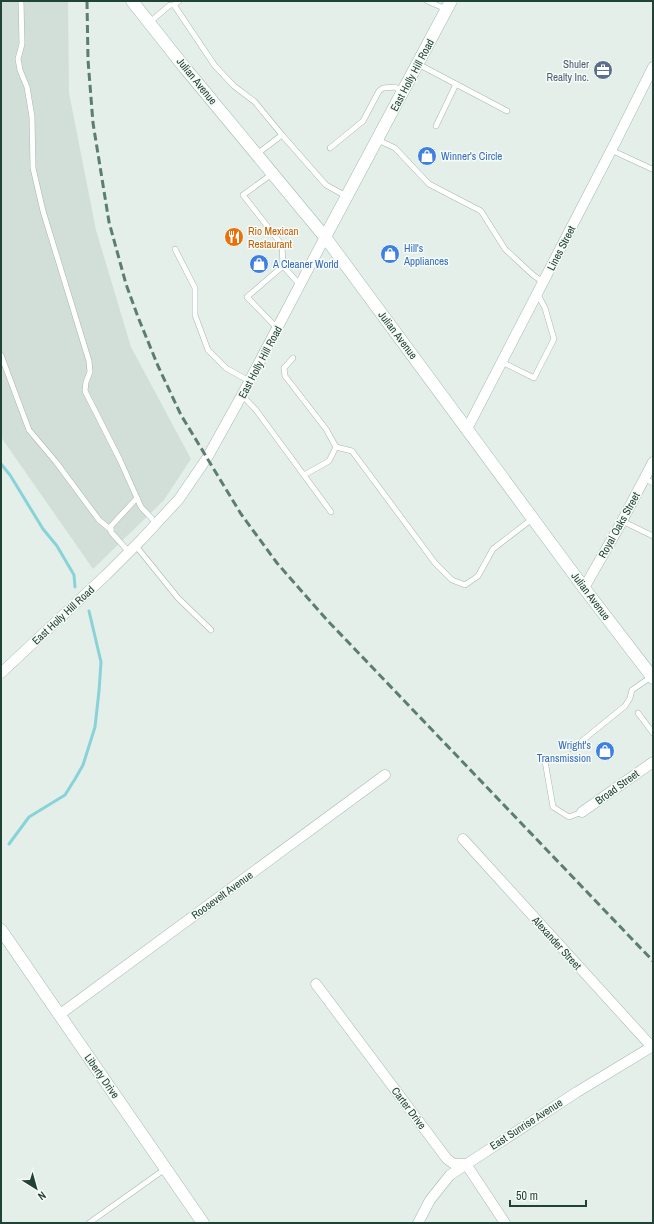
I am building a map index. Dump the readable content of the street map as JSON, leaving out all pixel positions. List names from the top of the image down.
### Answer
{
  "streets": {
    "street": [
      "East Holly Hill Road",
      "Julian Avenue",
      "Lines Street",
      "Royal Oaks Street",
      "Broad Street",
      "Roosevelt Avenue",
      "Alexander Street",
      "Liberty Drive",
      "Carter Drive",
      "East Sunrise Avenue"
    ]
  },
  "crossings": [
    ["East Holly Hill Road", "Julian Avenue"],
    ["Julian Avenue", "Lines Street"],
    ["Julian Avenue", "Royal Oaks Street"],
    ["Roosevelt Avenue", "Liberty Drive"],
    ["Alexander Street", "East Sunrise Avenue"],
    ["Carter Drive", "East Sunrise Avenue"]
  ],
  "places": {
    "office": ["Shuler Realty Inc."],
    "shop": [
      "Winner's Circle",
      "Hill's Appliances",
      "A Cleaner World",
      "Wright's Transmission"
    ],
    "restaurant": ["Rio Mexican Restaurant"]
  },
  "scale_bar": "50 m",
  "north": "bottom right"
}
